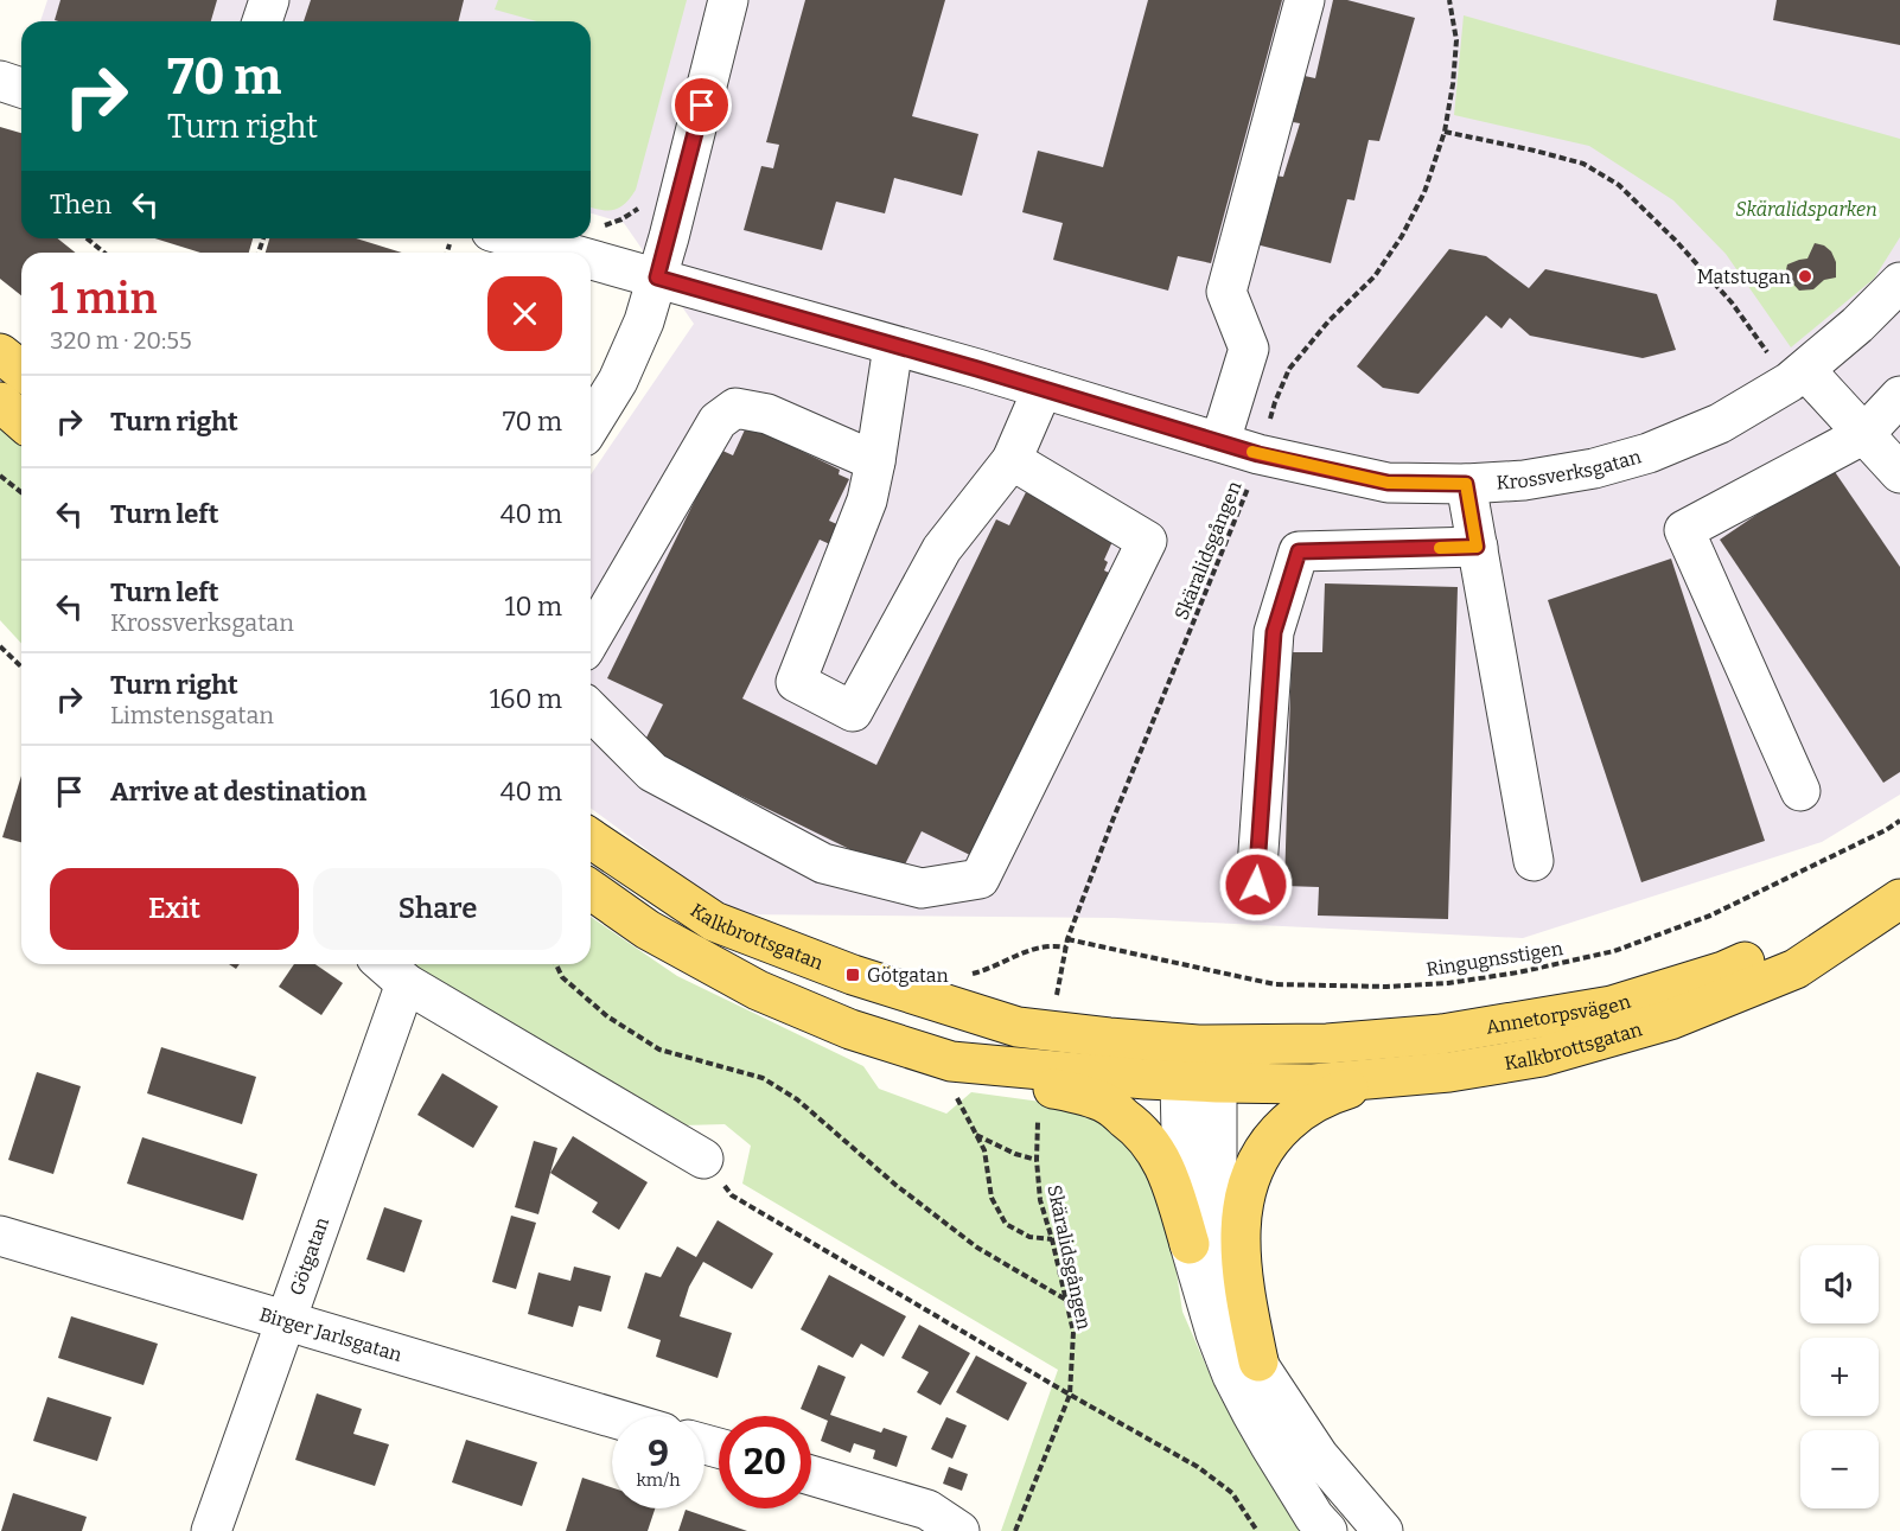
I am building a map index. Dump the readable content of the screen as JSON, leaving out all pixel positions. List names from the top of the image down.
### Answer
{
  "streets": {
    "main road": ["Kalkbrottsgatan", "Annetorpsvägen"],
    "street": ["Krossverksgatan", "Götgatan", "Birger Jarlsgatan"],
    "path": ["Skäralidsgången", "Ringugnsstigen"]
  },
  "crossings": [
    ["Krossverksgatan", "Skäralidsgången"],
    ["Skäralidsgången", "Ringugnsstigen"],
    ["Kalkbrottsgatan", "Annetorpsvägen"],
    ["Götgatan", "Birger Jarlsgatan"]
  ],
  "parks": ["Skäralidsparken"],
  "places": {
    "other": ["Matstugan"],
    "transit": ["Götgatan"]
  },
  "page": {
    "turn": ["70 m", "Turn right"],
    "then": "Then",
    "heading": ["1 min", "320 m · 20:55"],
    "list": [
      {
        "name": "Turn right",
        "value": "70 m"
      },
      {
        "name": "Turn left",
        "value": "40 m"
      },
      {
        "name": "Turn left",
        "note": "Krossverksgatan",
        "value": "10 m"
      },
      {
        "name": "Turn right",
        "note": "Limstensgatan",
        "value": "160 m"
      },
      {
        "name": "Arrive at destination",
        "value": "40 m"
      }
    ],
    "buttons": ["Exit", "Share"],
    "map_buttons": ["+", "−"],
    "speed": "9 km/h",
    "limit": "20"
  }
}
